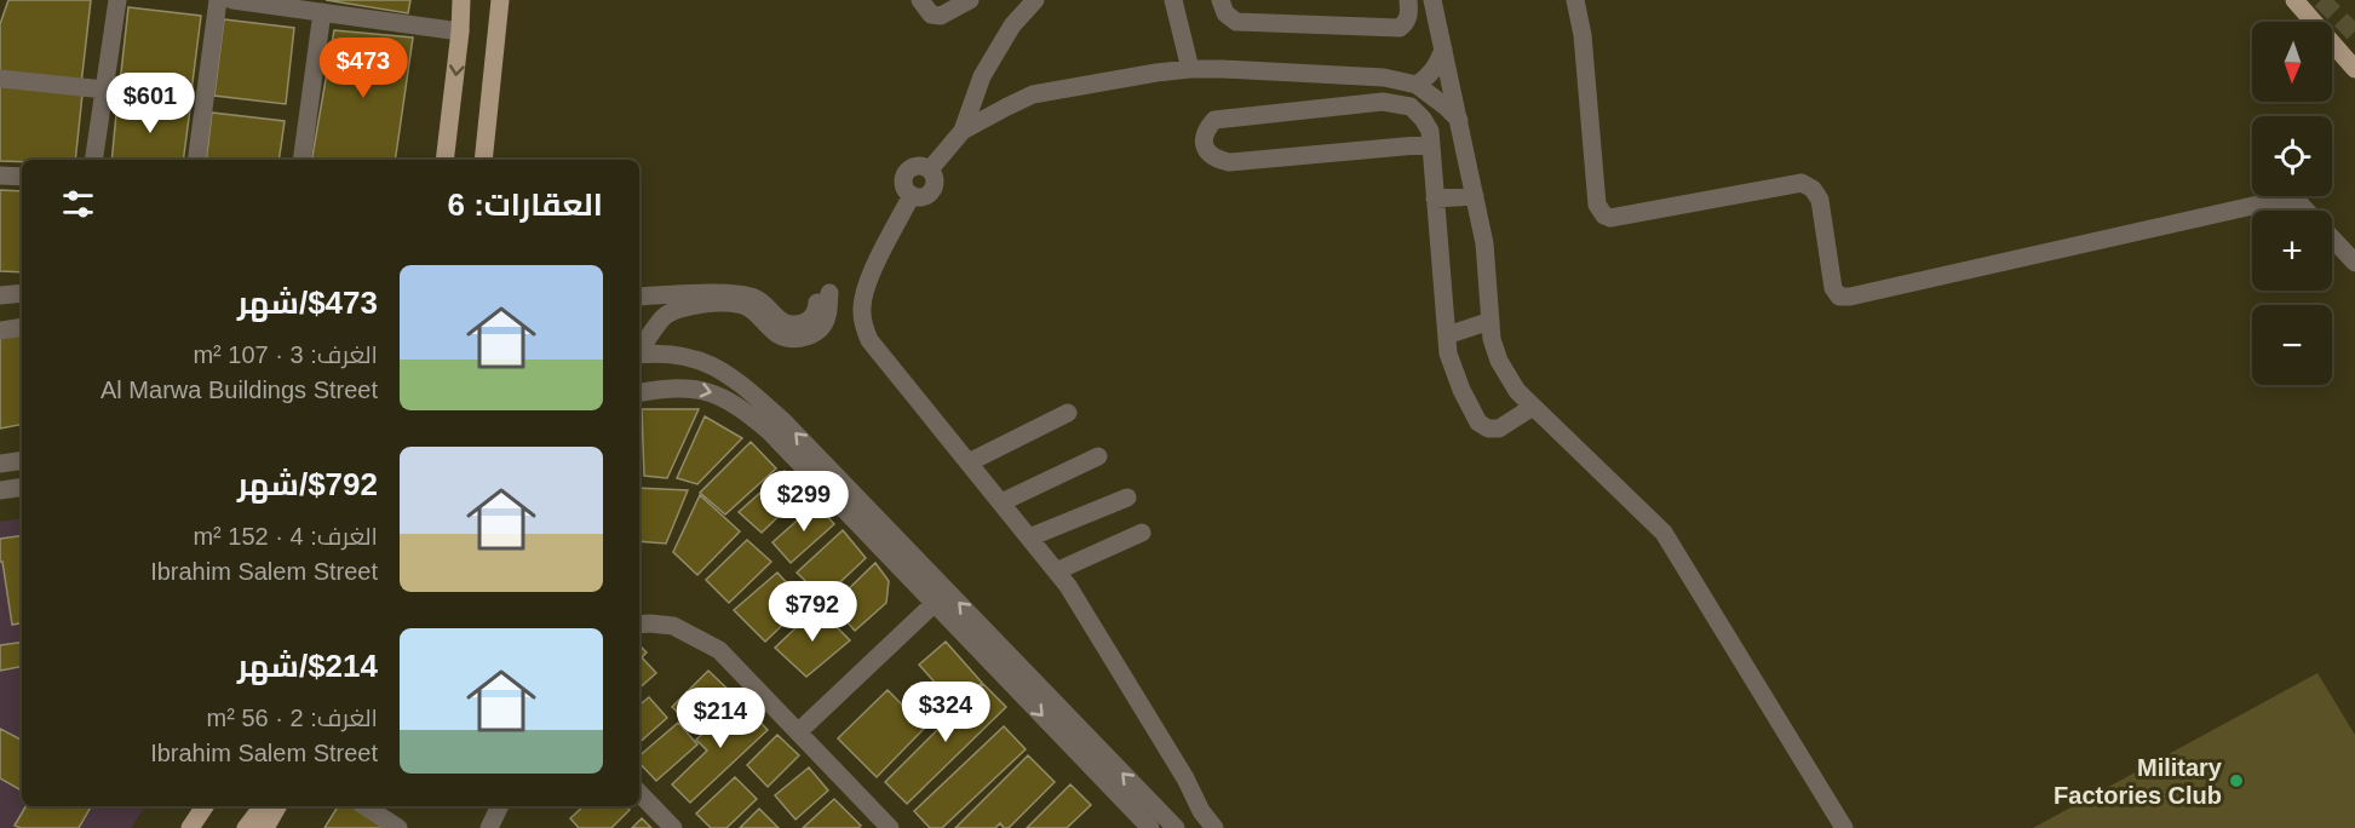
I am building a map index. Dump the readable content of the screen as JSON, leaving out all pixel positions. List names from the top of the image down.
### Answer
{
  "places": ["Military Factories Club"],
  "north": "bottom",
  "page": {
    "map_buttons": ["+", "−"],
    "price": [
      "$473",
      "$601",
      "$299",
      "$792",
      "$324",
      "$214"
    ],
    "heading": "العقارات: 6",
    "list": [
      {
        "name": "$473/شهر",
        "note": "الغرف: 3 · 107 m² · Al Marwa Buildings Street"
      },
      {
        "name": "$792/شهر",
        "note": "الغرف: 4 · 152 m² · Ibrahim Salem Street"
      },
      {
        "name": "$214/شهر",
        "note": "الغرف: 2 · 56 m² · Ibrahim Salem Street"
      }
    ]
  }
}
